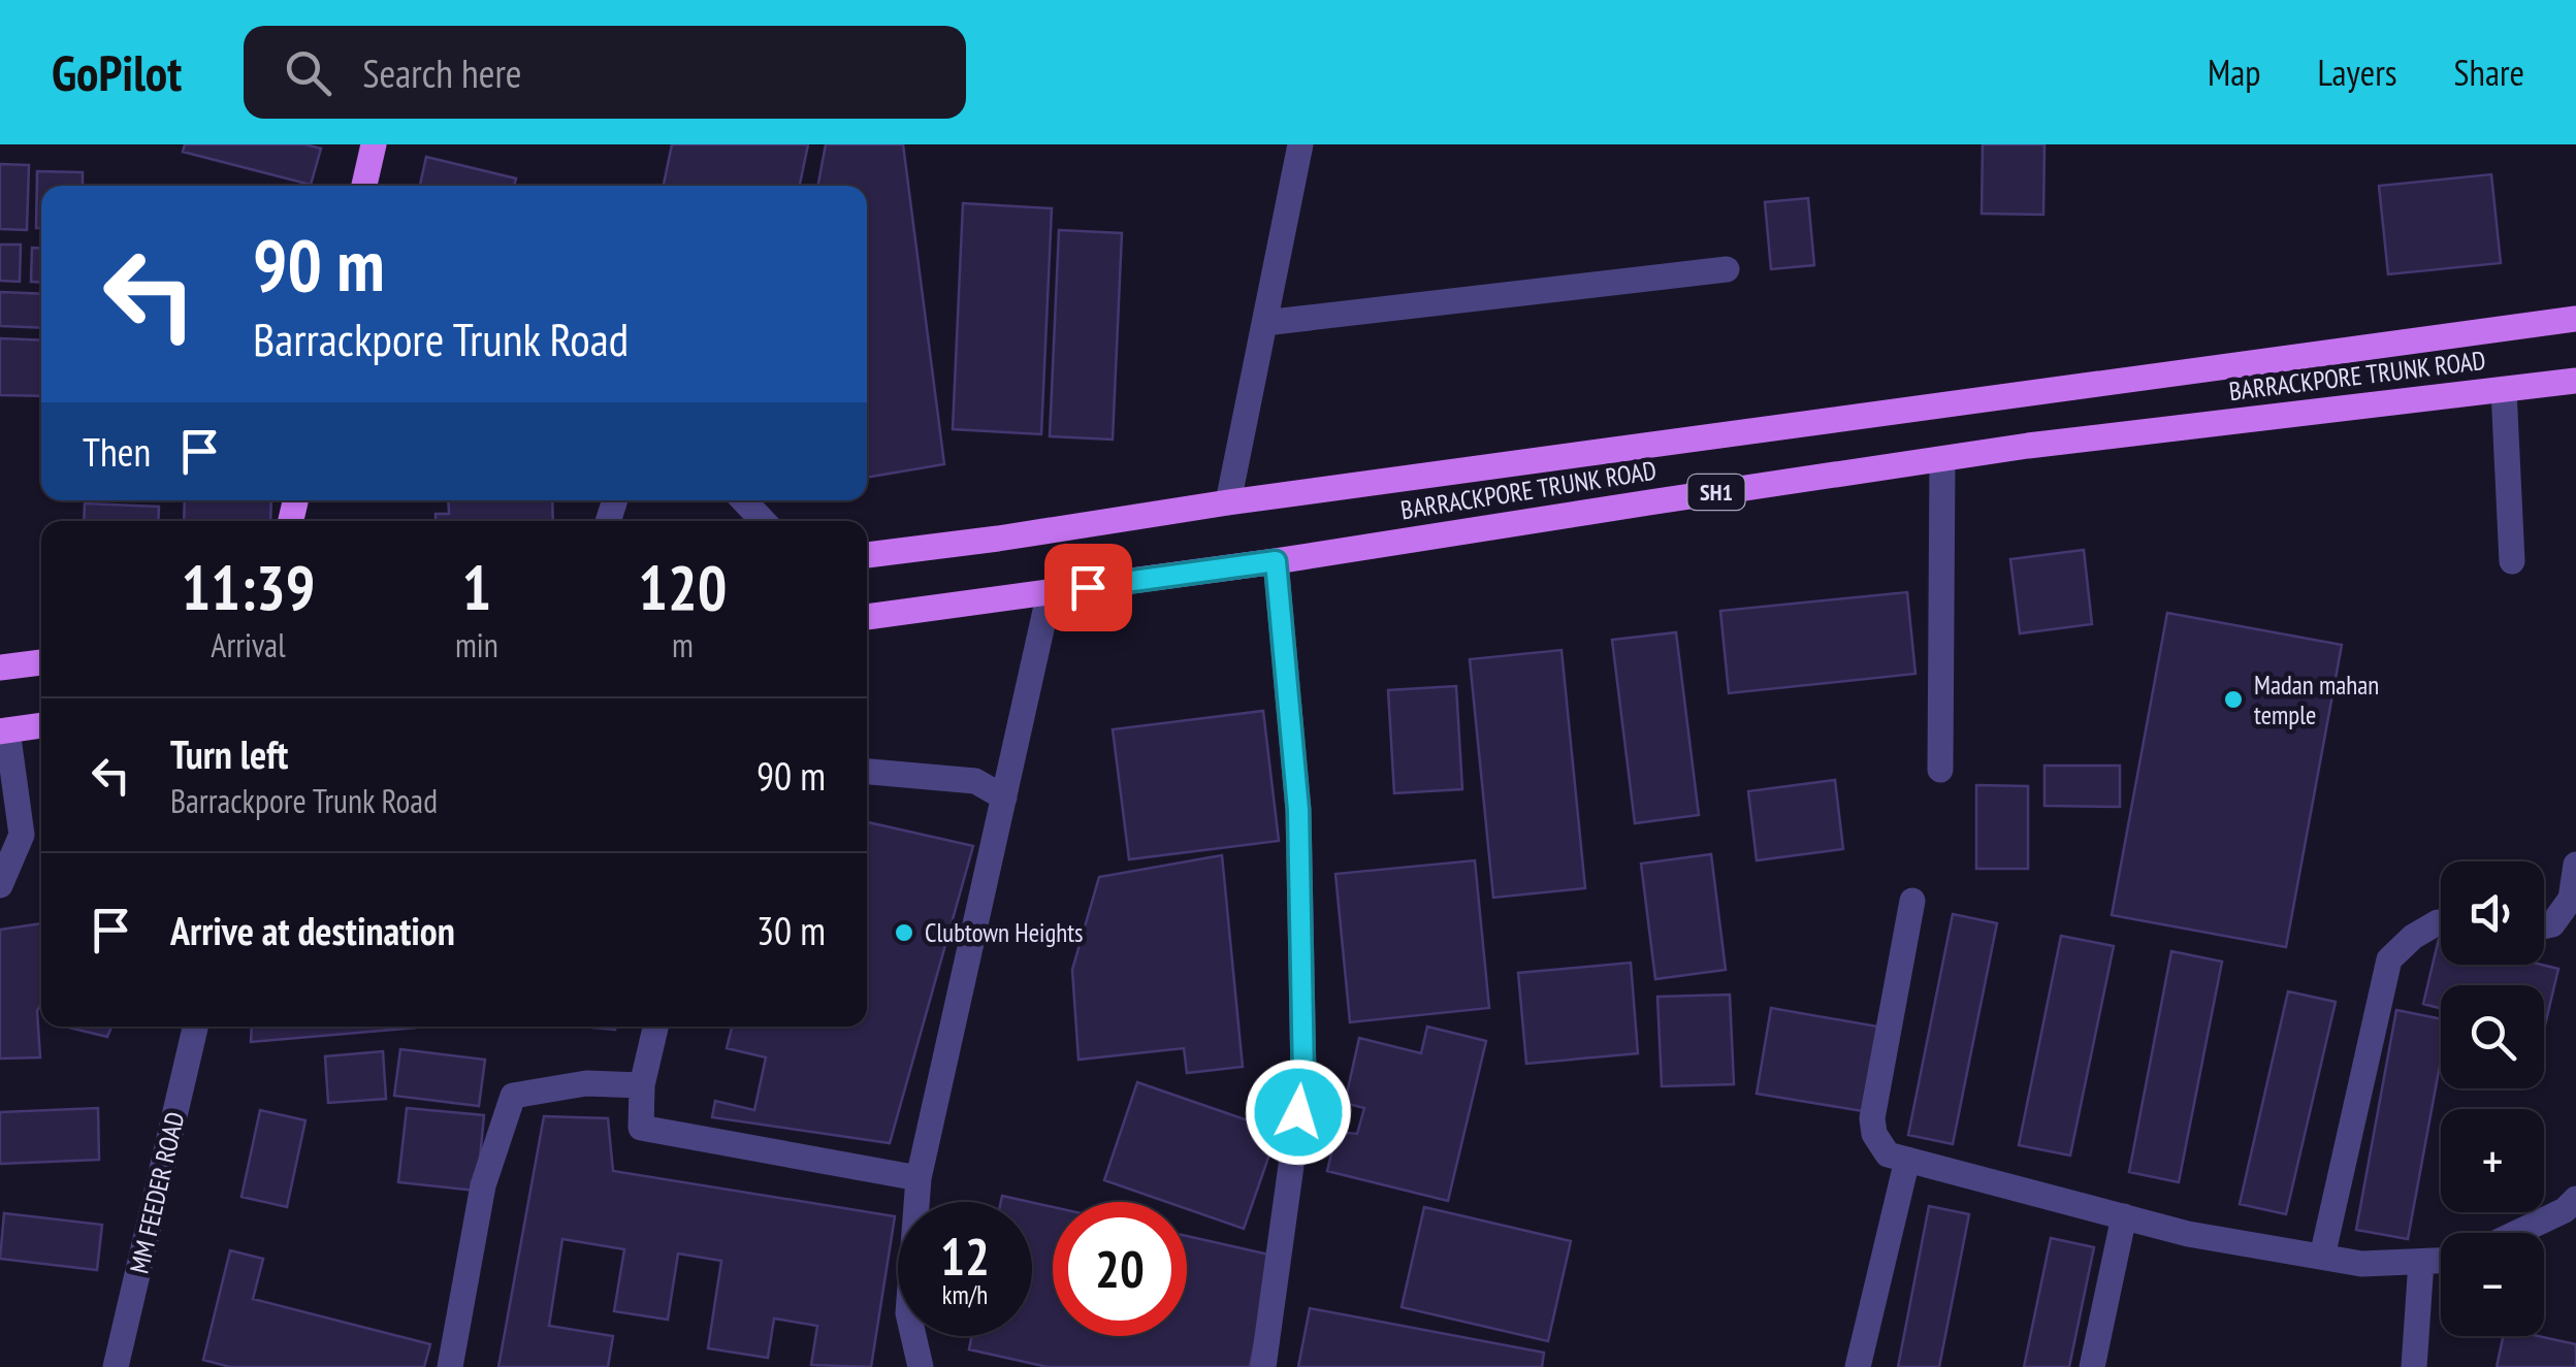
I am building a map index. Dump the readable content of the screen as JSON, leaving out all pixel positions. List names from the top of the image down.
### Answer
{
  "streets": {
    "main road": ["BARRACKPORE TRUNK ROAD", "SH1"],
    "street": ["MM FEEDER ROAD"]
  },
  "places": ["Madan mahan temple", "Clubtown Heights"],
  "page": {
    "header": "GoPilot",
    "search": "Search here",
    "nav": ["Map", "Layers", "Share"],
    "turn": ["90 m", "Barrackpore Trunk Road"],
    "then": "Then",
    "eta": [
      "11:39",
      "Arrival",
      "1",
      "min",
      "120",
      "m"
    ],
    "list": [
      {
        "name": "Turn left",
        "note": "Barrackpore Trunk Road",
        "value": "90 m"
      },
      {
        "name": "Arrive at destination",
        "value": "30 m"
      }
    ],
    "map_buttons": ["+", "−"],
    "speed": "12 km/h",
    "limit": "20"
  }
}
